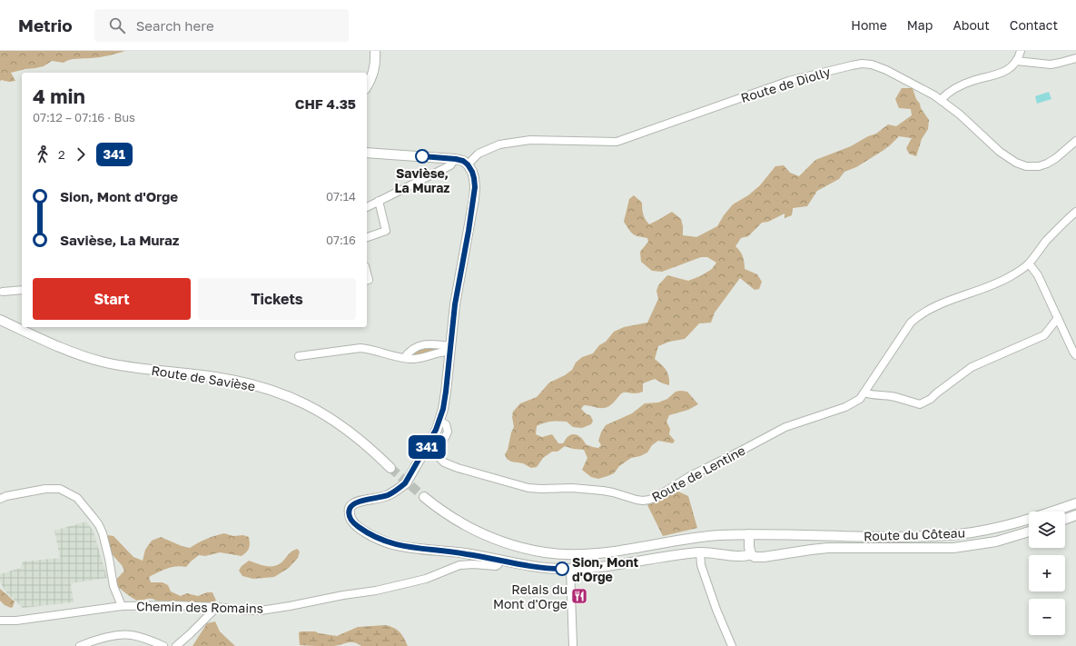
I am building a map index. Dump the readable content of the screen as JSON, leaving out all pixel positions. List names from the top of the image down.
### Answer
{
  "streets": {
    "street": [
      "Route de Diolly",
      "Route de Savièse",
      "Route de Lentine",
      "Route du Côteau",
      "Chemin des Romains"
    ]
  },
  "places": {
    "other": ["Savièse, La Muraz", "Sion, Mont d'Orge"],
    "restaurant": ["Relais du Mont d'Orge"]
  },
  "lines": ["bus line 341"],
  "page": {
    "header": "Metrio",
    "search": "Search here",
    "nav": [
      "Home",
      "Map",
      "About",
      "Contact"
    ],
    "on_map": "341",
    "heading": ["4 min", "07:12 – 07:16 · Bus", "CHF 4.35"],
    "legs": ["2", "341"],
    "list": [
      {
        "name": "Sion, Mont d'Orge",
        "value": "07:14"
      },
      {
        "name": "Savièse, La Muraz",
        "value": "07:16"
      }
    ],
    "buttons": ["Start", "Tickets"],
    "map_buttons": ["+", "−"]
  }
}
